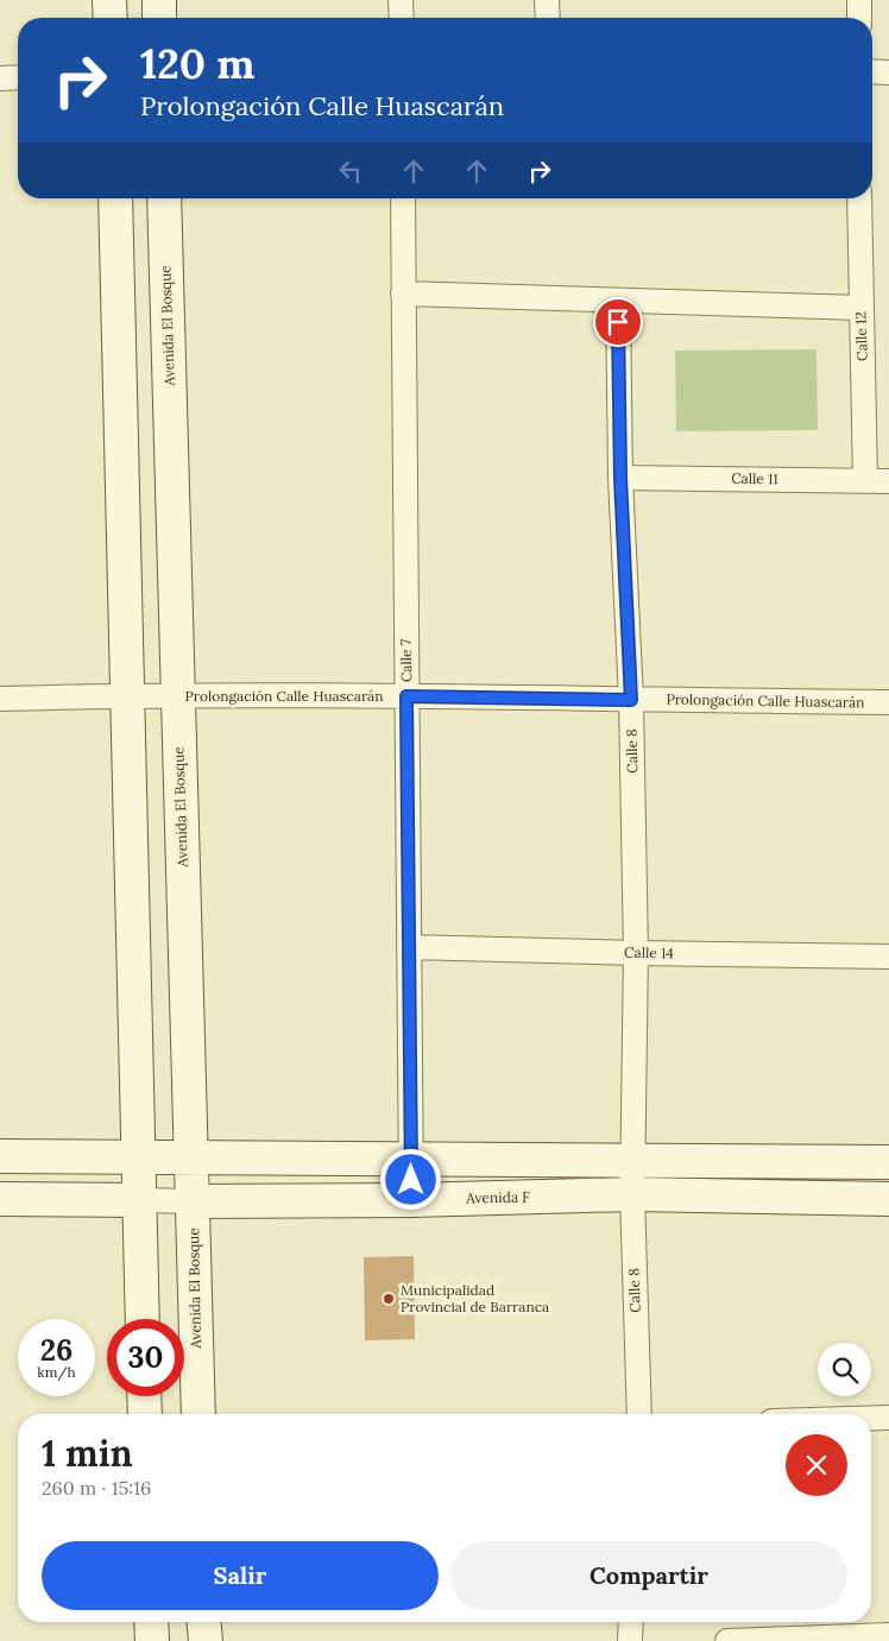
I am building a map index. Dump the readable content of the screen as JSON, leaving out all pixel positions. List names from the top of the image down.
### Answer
{
  "streets": {
    "street": [
      "Avenida El Bosque",
      "Calle 12",
      "Calle 11",
      "Calle 7",
      "Prolongación Calle Huascarán",
      "Calle 8",
      "Calle 14",
      "Avenida F"
    ]
  },
  "crossings": [
    ["Avenida El Bosque", "Prolongación Calle Huascarán"],
    ["Avenida El Bosque", "Avenida F"],
    ["Calle 12", "Calle 11"],
    ["Calle 11", "Calle 8"],
    ["Calle 7", "Prolongación Calle Huascarán"],
    ["Calle 7", "Calle 14"],
    ["Calle 7", "Avenida F"],
    ["Prolongación Calle Huascarán", "Calle 8"],
    ["Calle 8", "Calle 14"],
    ["Calle 8", "Avenida F"]
  ],
  "places": ["Municipalidad Provincial de Barranca"],
  "page": {
    "turn": ["120 m", "Prolongación Calle Huascarán"],
    "speed": "26 km/h",
    "limit": "30",
    "heading": ["1 min", "260 m · 15:16"],
    "buttons": ["Salir", "Compartir"]
  }
}
